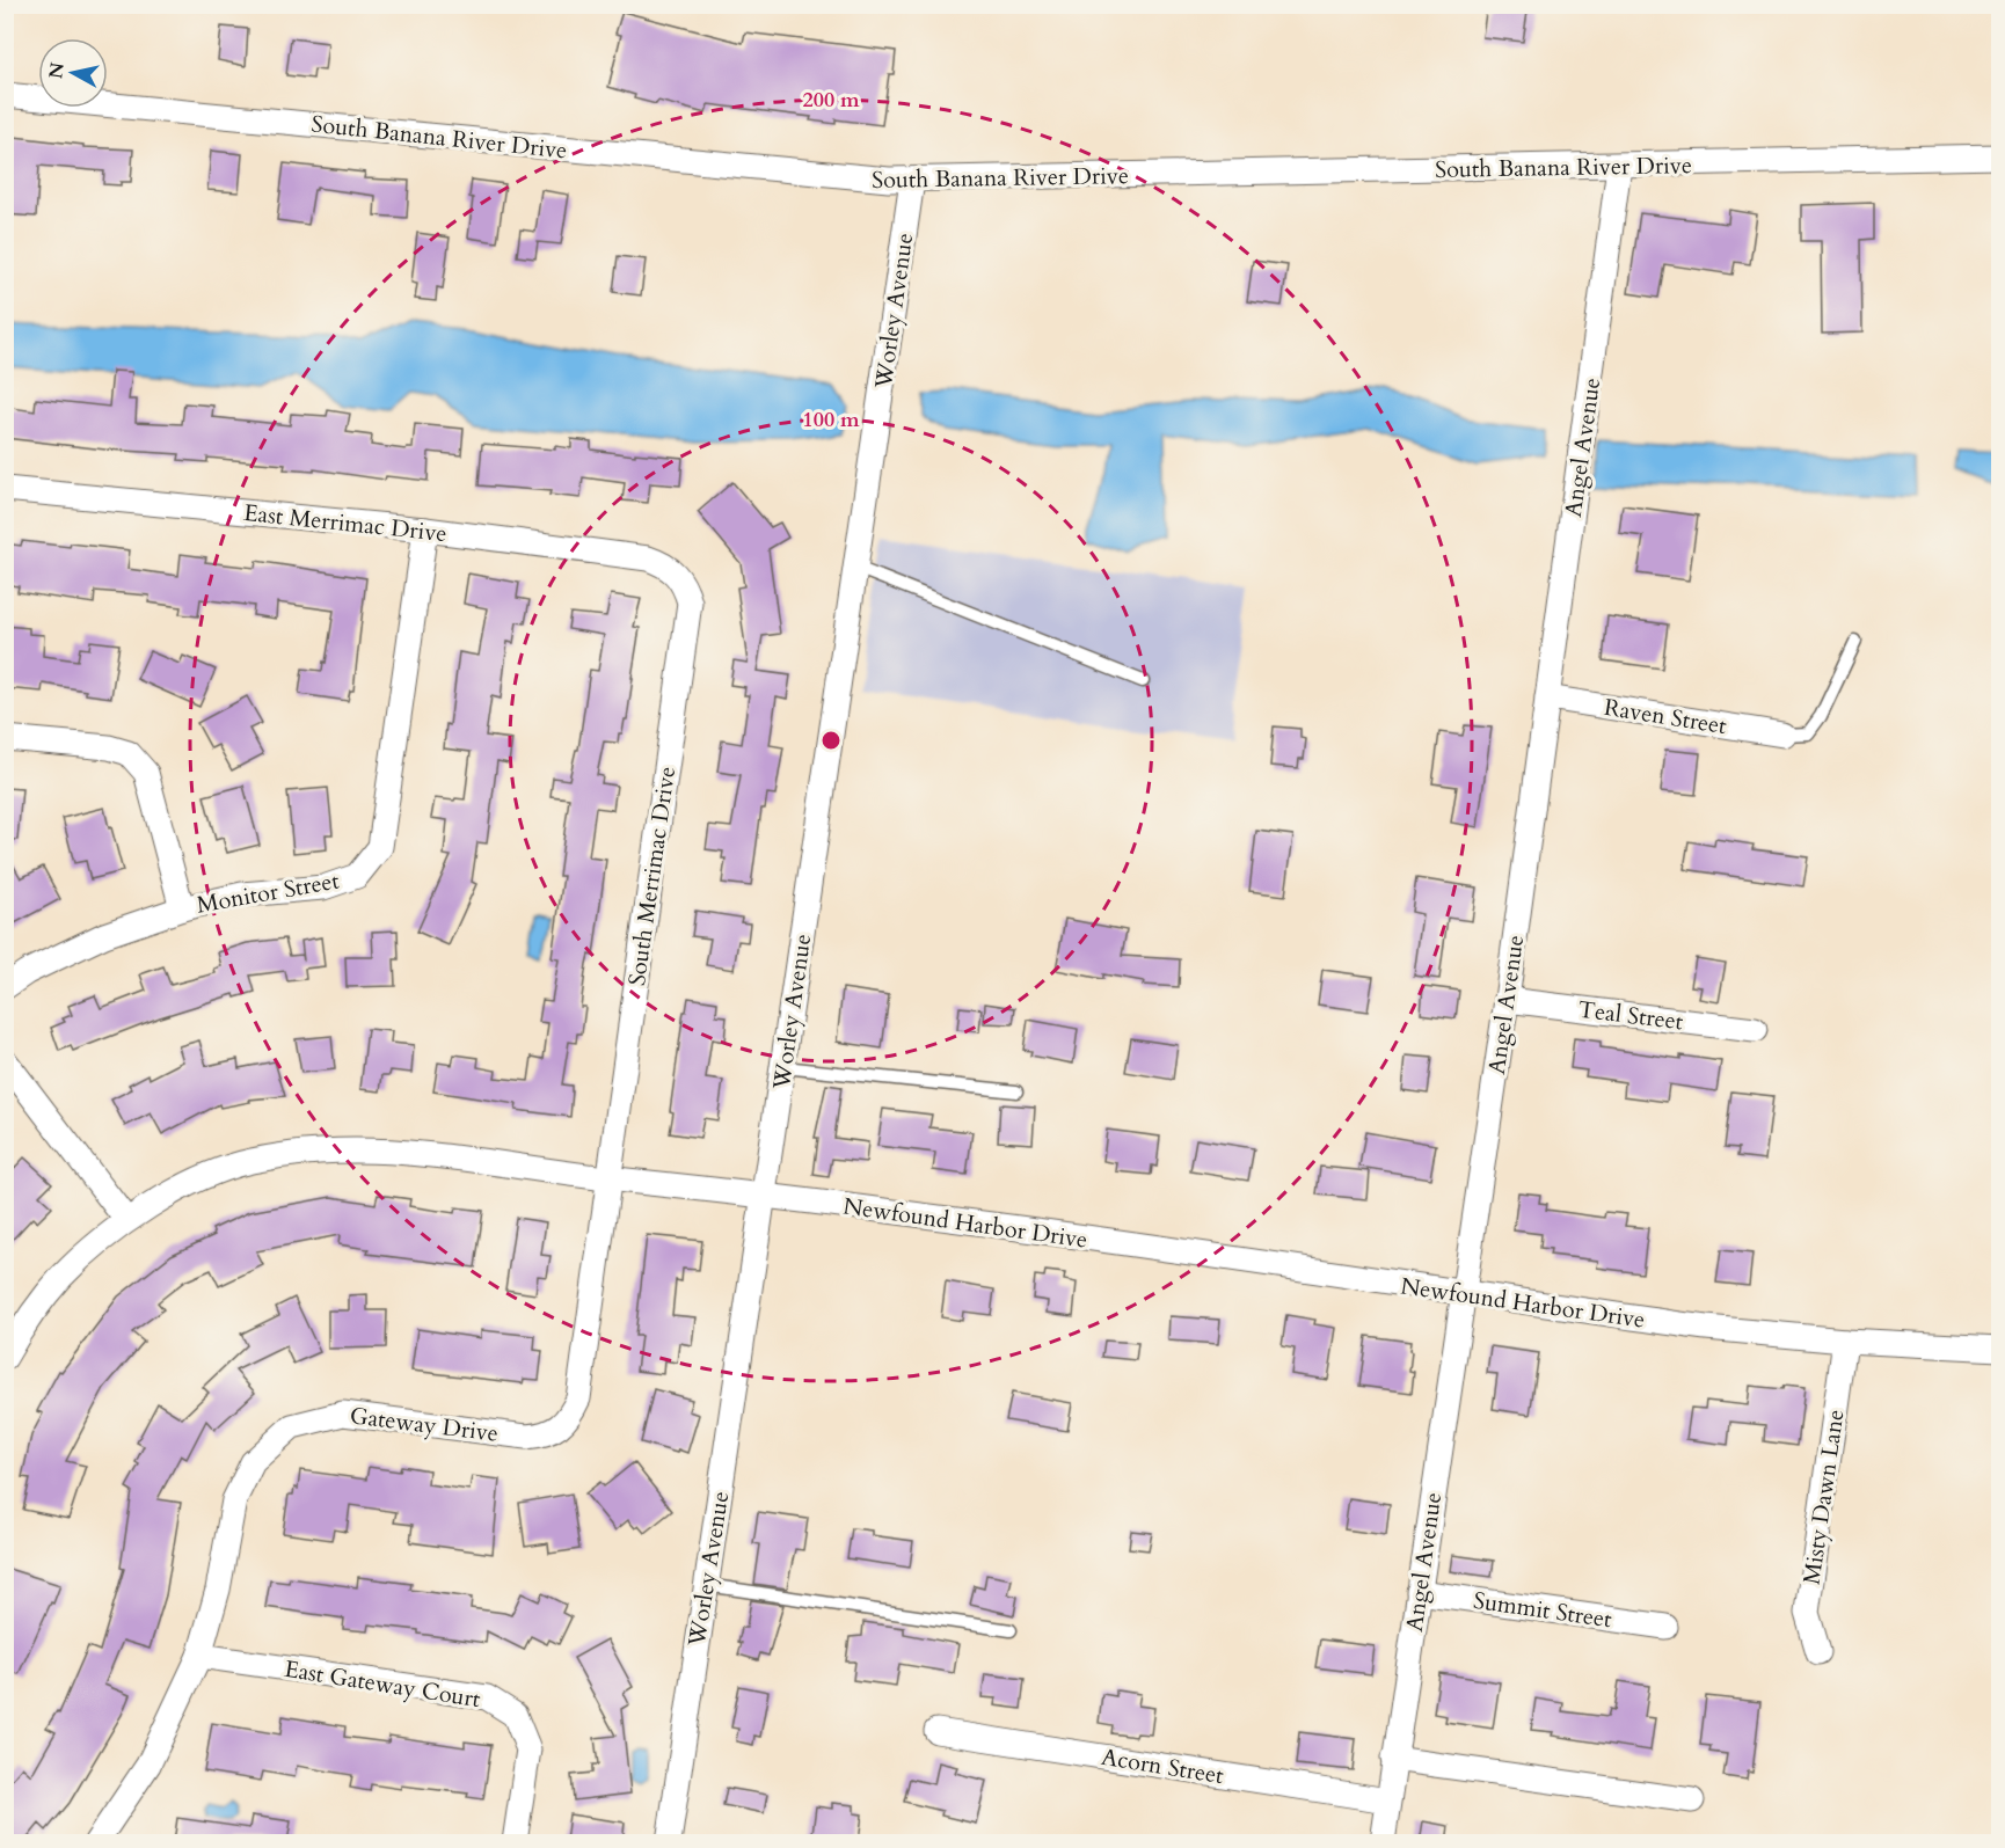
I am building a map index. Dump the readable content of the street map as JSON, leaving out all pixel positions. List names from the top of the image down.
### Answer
{
  "streets": {
    "street": [
      "South Banana River Drive",
      "Worley Avenue",
      "Angel Avenue",
      "East Merrimac Drive",
      "Raven Street",
      "South Merrimac Drive",
      "Monitor Street",
      "Teal Street",
      "Newfound Harbor Drive",
      "Gateway Drive",
      "Misty Dawn Lane",
      "Summit Street",
      "East Gateway Court",
      "Acorn Street"
    ]
  },
  "crossings": [
    ["South Banana River Drive", "Worley Avenue"],
    ["South Banana River Drive", "Angel Avenue"],
    ["Worley Avenue", "Newfound Harbor Drive"],
    ["Angel Avenue", "Raven Street"],
    ["Angel Avenue", "Teal Street"],
    ["Angel Avenue", "Newfound Harbor Drive"],
    ["Angel Avenue", "Summit Street"],
    ["Angel Avenue", "Acorn Street"],
    ["East Merrimac Drive", "South Merrimac Drive"],
    ["East Merrimac Drive", "Monitor Street"],
    ["South Merrimac Drive", "Newfound Harbor Drive"],
    ["South Merrimac Drive", "Gateway Drive"],
    ["Newfound Harbor Drive", "Gateway Drive"],
    ["Newfound Harbor Drive", "Misty Dawn Lane"],
    ["Gateway Drive", "East Gateway Court"]
  ],
  "north": "left",
  "rings": ["200 m", "100 m"]
}
